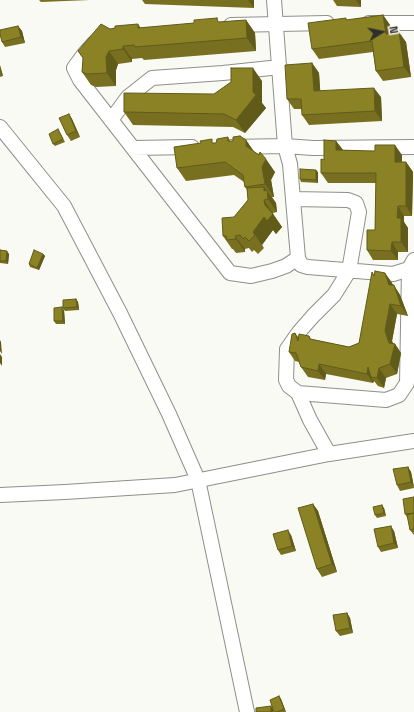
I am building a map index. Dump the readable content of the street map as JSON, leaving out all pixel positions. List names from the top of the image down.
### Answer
{
  "north": "right"
}
